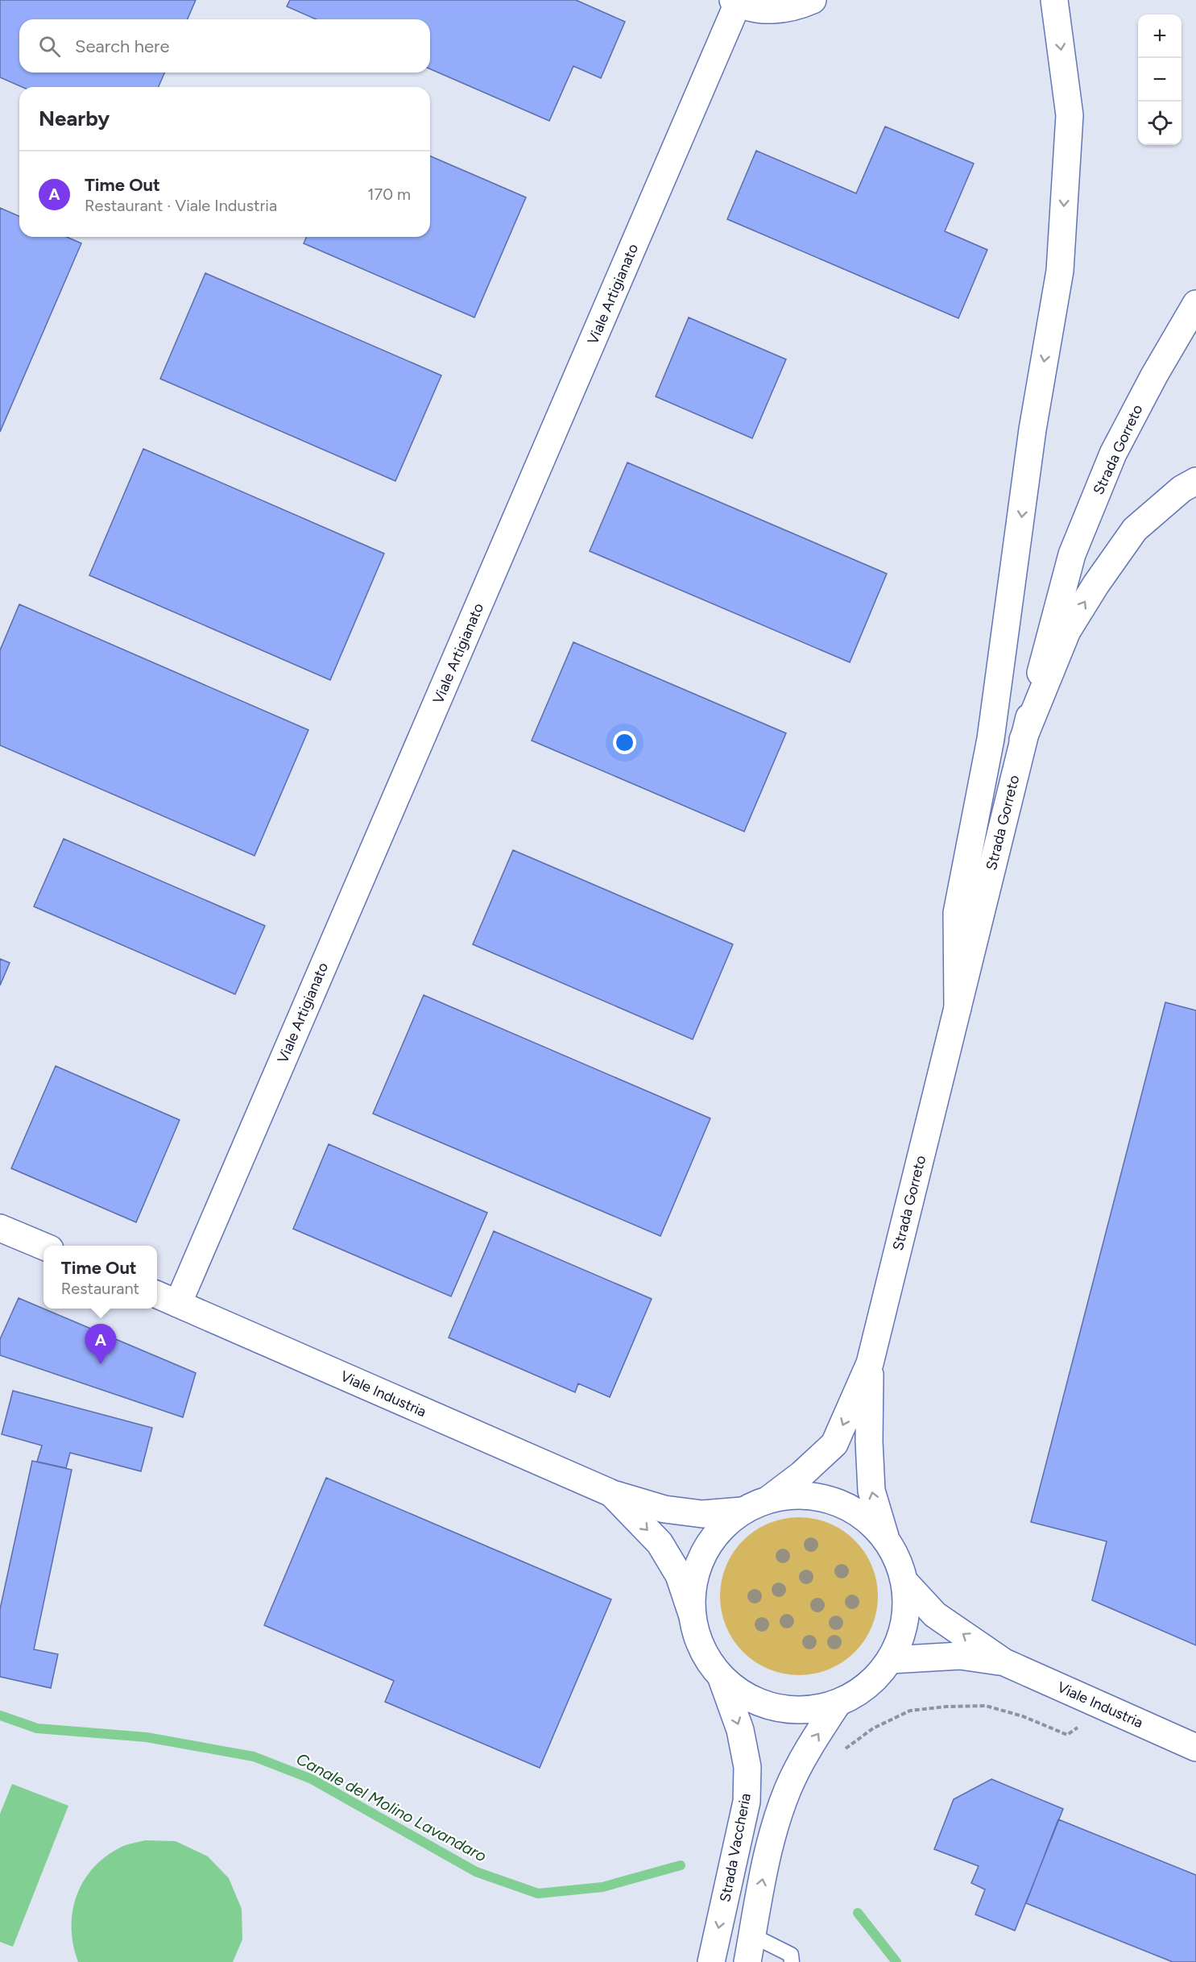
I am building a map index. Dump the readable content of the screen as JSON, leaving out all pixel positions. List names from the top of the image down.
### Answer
{
  "streets": {
    "main road": [
      "Viale Artigianato",
      "Strada Gorreto",
      "Viale Industria",
      "Strada Vaccheria"
    ]
  },
  "crossings": [
    ["Viale Artigianato", "Viale Industria"]
  ],
  "water": ["Canale del Molino Lavandaro"],
  "page": {
    "map_buttons": ["+", "−"],
    "search": "Search here",
    "heading": "Nearby",
    "list": [
      {
        "mark": "A",
        "name": "Time Out",
        "note": "Restaurant · Viale Industria",
        "value": "170 m"
      }
    ],
    "popup": ["Time Out", "Restaurant"],
    "pins": "A"
  }
}
